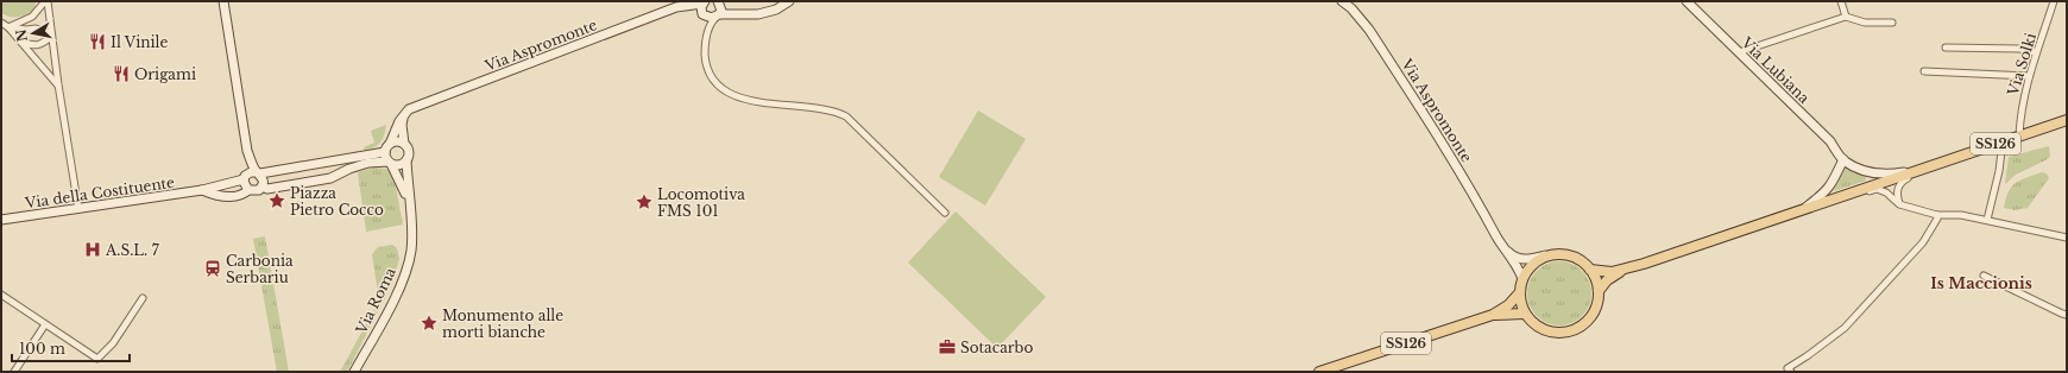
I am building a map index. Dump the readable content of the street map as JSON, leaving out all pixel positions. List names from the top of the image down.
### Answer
{
  "streets": {
    "main road": [
      "Via Aspromonte",
      "Via Lubiana",
      "SS126",
      "Via della Costituente",
      "Via Roma"
    ],
    "street": ["Via Solki"]
  },
  "crossings": [
    ["Via Aspromonte", "SS126"],
    ["Via Aspromonte", "Via Roma"],
    ["Via Solki", "SS126"],
    ["Via Lubiana", "SS126"]
  ],
  "districts": ["Is Maccionis"],
  "places": {
    "restaurant": ["Il Vinile", "Origami"],
    "place": ["Piazza Pietro Cocco", "Locomotiva FMS 101", "Monumento alle morti bianche"],
    "hospital": ["A.S.L. 7"],
    "station": ["Carbonia Serbariu"],
    "office": ["Sotacarbo"]
  },
  "scale_bar": "100 m",
  "north": "left"
}
